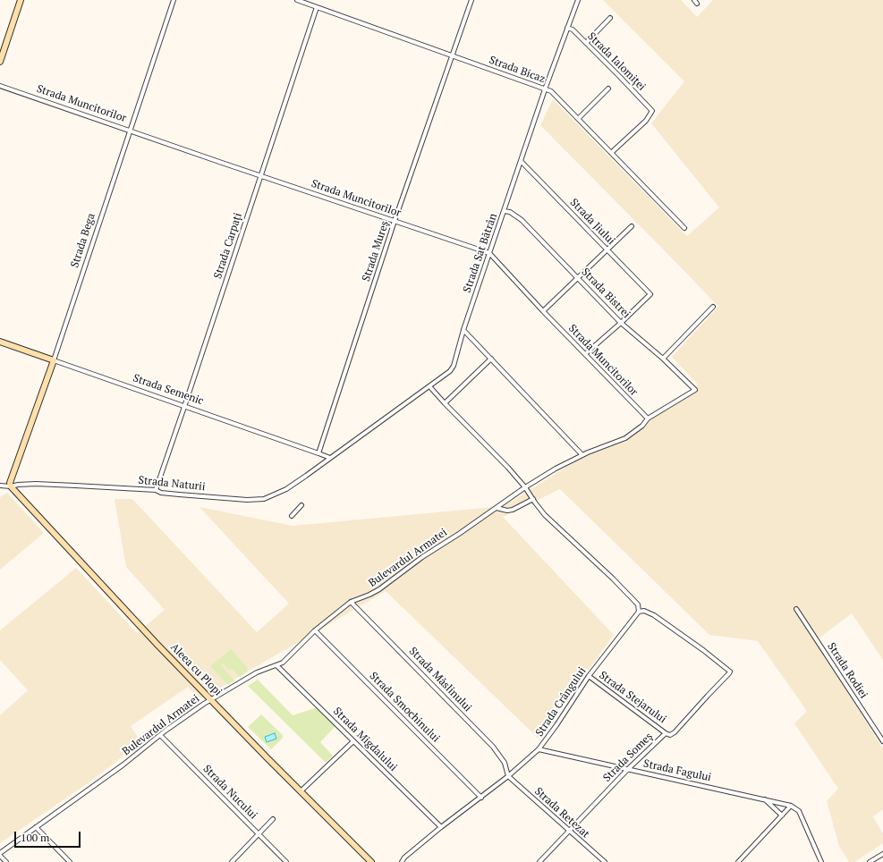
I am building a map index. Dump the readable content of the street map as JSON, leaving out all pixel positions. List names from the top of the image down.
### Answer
{
  "streets": {
    "street": [
      "Strada Ialomiței",
      "Strada Bicaz",
      "Strada Muncitorilor",
      "Strada Jiului",
      "Strada Bega",
      "Strada Carpați",
      "Strada Mureș",
      "Strada Sat Bătrân",
      "Strada Bistrei",
      "Strada Semenic",
      "Strada Naturii",
      "Bulevardul Armatei",
      "Aleea cu Plopi",
      "Strada Rodiei",
      "Strada Măslinului",
      "Strada Stejarului",
      "Strada Crângului",
      "Strada Smochinului",
      "Strada Migdalului",
      "Strada Someș",
      "Strada Fagului",
      "Strada Nucului",
      "Strada Retezat"
    ]
  },
  "crossings": [
    ["Strada Ialomiței", "Strada Bicaz"],
    ["Strada Ialomiței", "Strada Sat Bătrân"],
    ["Strada Bicaz", "Strada Carpați"],
    ["Strada Bicaz", "Strada Mureș"],
    ["Strada Bicaz", "Strada Sat Bătrân"],
    ["Strada Muncitorilor", "Strada Bega"],
    ["Strada Muncitorilor", "Strada Carpați"],
    ["Strada Muncitorilor", "Strada Mureș"],
    ["Strada Muncitorilor", "Strada Sat Bătrân"],
    ["Strada Muncitorilor", "Bulevardul Armatei"],
    ["Strada Jiului", "Strada Sat Bătrân"],
    ["Strada Jiului", "Strada Bistrei"],
    ["Strada Bega", "Strada Semenic"],
    ["Strada Bega", "Strada Naturii"],
    ["Strada Bega", "Aleea cu Plopi"],
    ["Strada Carpați", "Strada Semenic"],
    ["Strada Carpați", "Strada Naturii"],
    ["Strada Mureș", "Strada Semenic"],
    ["Strada Sat Bătrân", "Strada Bistrei"],
    ["Strada Sat Bătrân", "Strada Semenic"],
    ["Strada Sat Bătrân", "Strada Naturii"],
    ["Strada Bistrei", "Bulevardul Armatei"],
    ["Strada Semenic", "Strada Naturii"],
    ["Strada Naturii", "Aleea cu Plopi"],
    ["Bulevardul Armatei", "Aleea cu Plopi"],
    ["Bulevardul Armatei", "Strada Măslinului"],
    ["Bulevardul Armatei", "Strada Smochinului"],
    ["Bulevardul Armatei", "Strada Migdalului"],
    ["Bulevardul Armatei", "Strada Nucului"],
    ["Strada Măslinului", "Strada Crângului"],
    ["Strada Măslinului", "Strada Retezat"],
    ["Strada Stejarului", "Strada Crângului"],
    ["Strada Stejarului", "Strada Someș"],
    ["Strada Crângului", "Strada Smochinului"],
    ["Strada Crângului", "Strada Migdalului"],
    ["Strada Crângului", "Strada Someș"],
    ["Strada Crângului", "Strada Fagului"],
    ["Strada Crângului", "Strada Retezat"],
    ["Strada Someș", "Strada Fagului"],
    ["Strada Someș", "Strada Retezat"]
  ],
  "scale_bar": "100 m"
}
